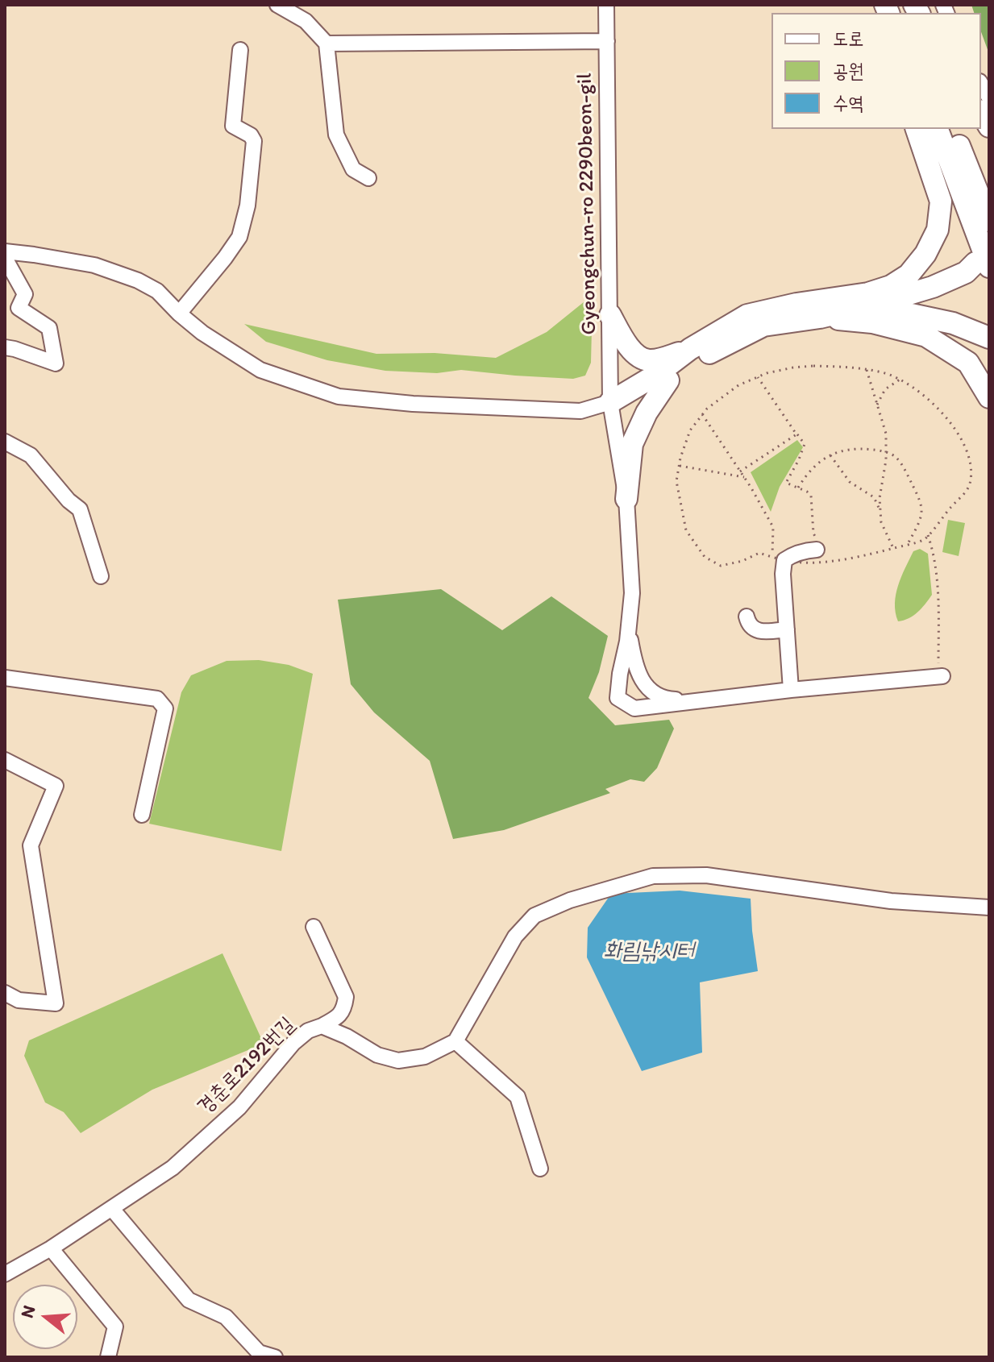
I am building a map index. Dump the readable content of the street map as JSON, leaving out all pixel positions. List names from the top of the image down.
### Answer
{
  "streets": {
    "street": ["Gyeongchun-ro 2290beon-gil", "경춘로2192번길"]
  },
  "water": ["화림낚시터"],
  "legend": ["도로", "공원", "수역"],
  "north": "left"
}
